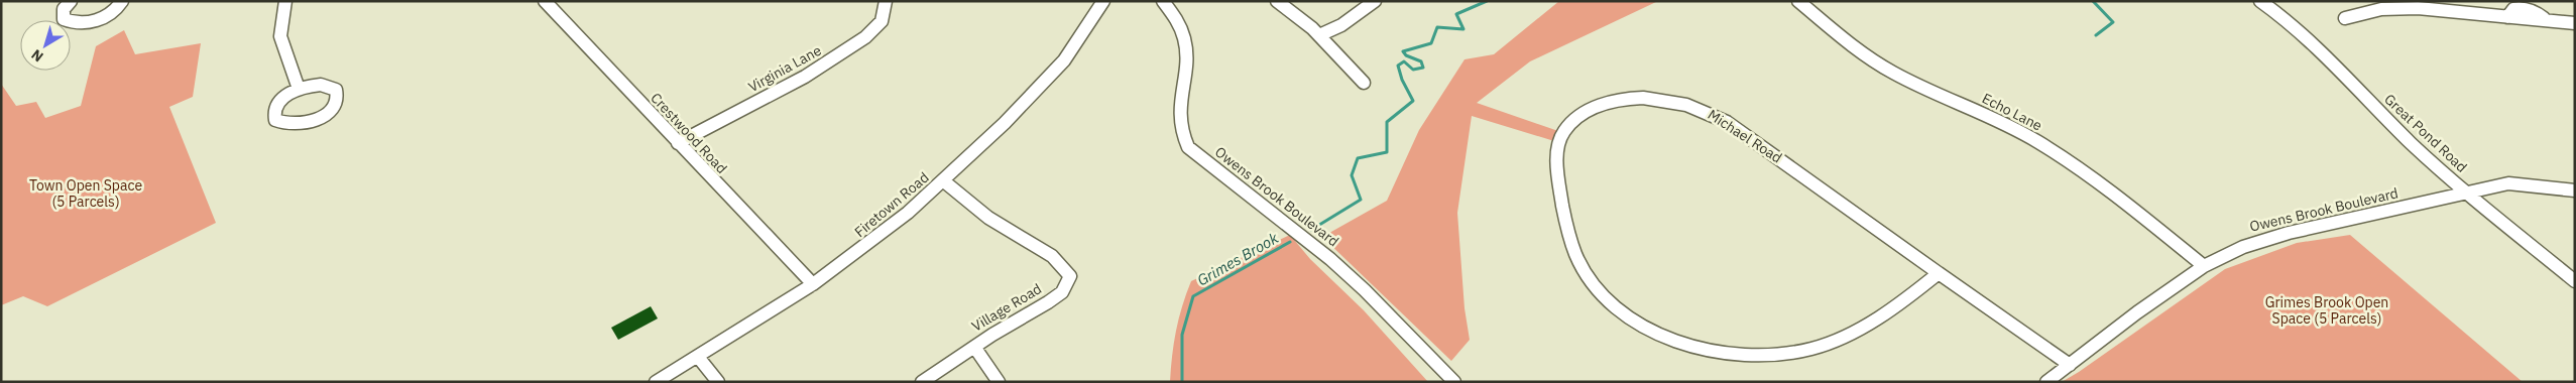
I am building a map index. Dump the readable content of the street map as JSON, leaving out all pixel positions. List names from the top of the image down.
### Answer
{
  "streets": {
    "street": [
      "Virginia Lane",
      "Echo Lane",
      "Crestwood Road",
      "Great Pond Road",
      "Michael Road",
      "Owens Brook Boulevard",
      "Firetown Road",
      "Village Road"
    ]
  },
  "crossings": [
    ["Virginia Lane", "Crestwood Road"],
    ["Echo Lane", "Owens Brook Boulevard"],
    ["Crestwood Road", "Firetown Road"],
    ["Great Pond Road", "Owens Brook Boulevard"],
    ["Michael Road", "Owens Brook Boulevard"],
    ["Firetown Road", "Village Road"]
  ],
  "water": ["Grimes Brook"],
  "parks": ["Town Open Space (5 Parcels)", "Grimes Brook Open Space (5 Parcels)"],
  "north": "bottom left"
}
